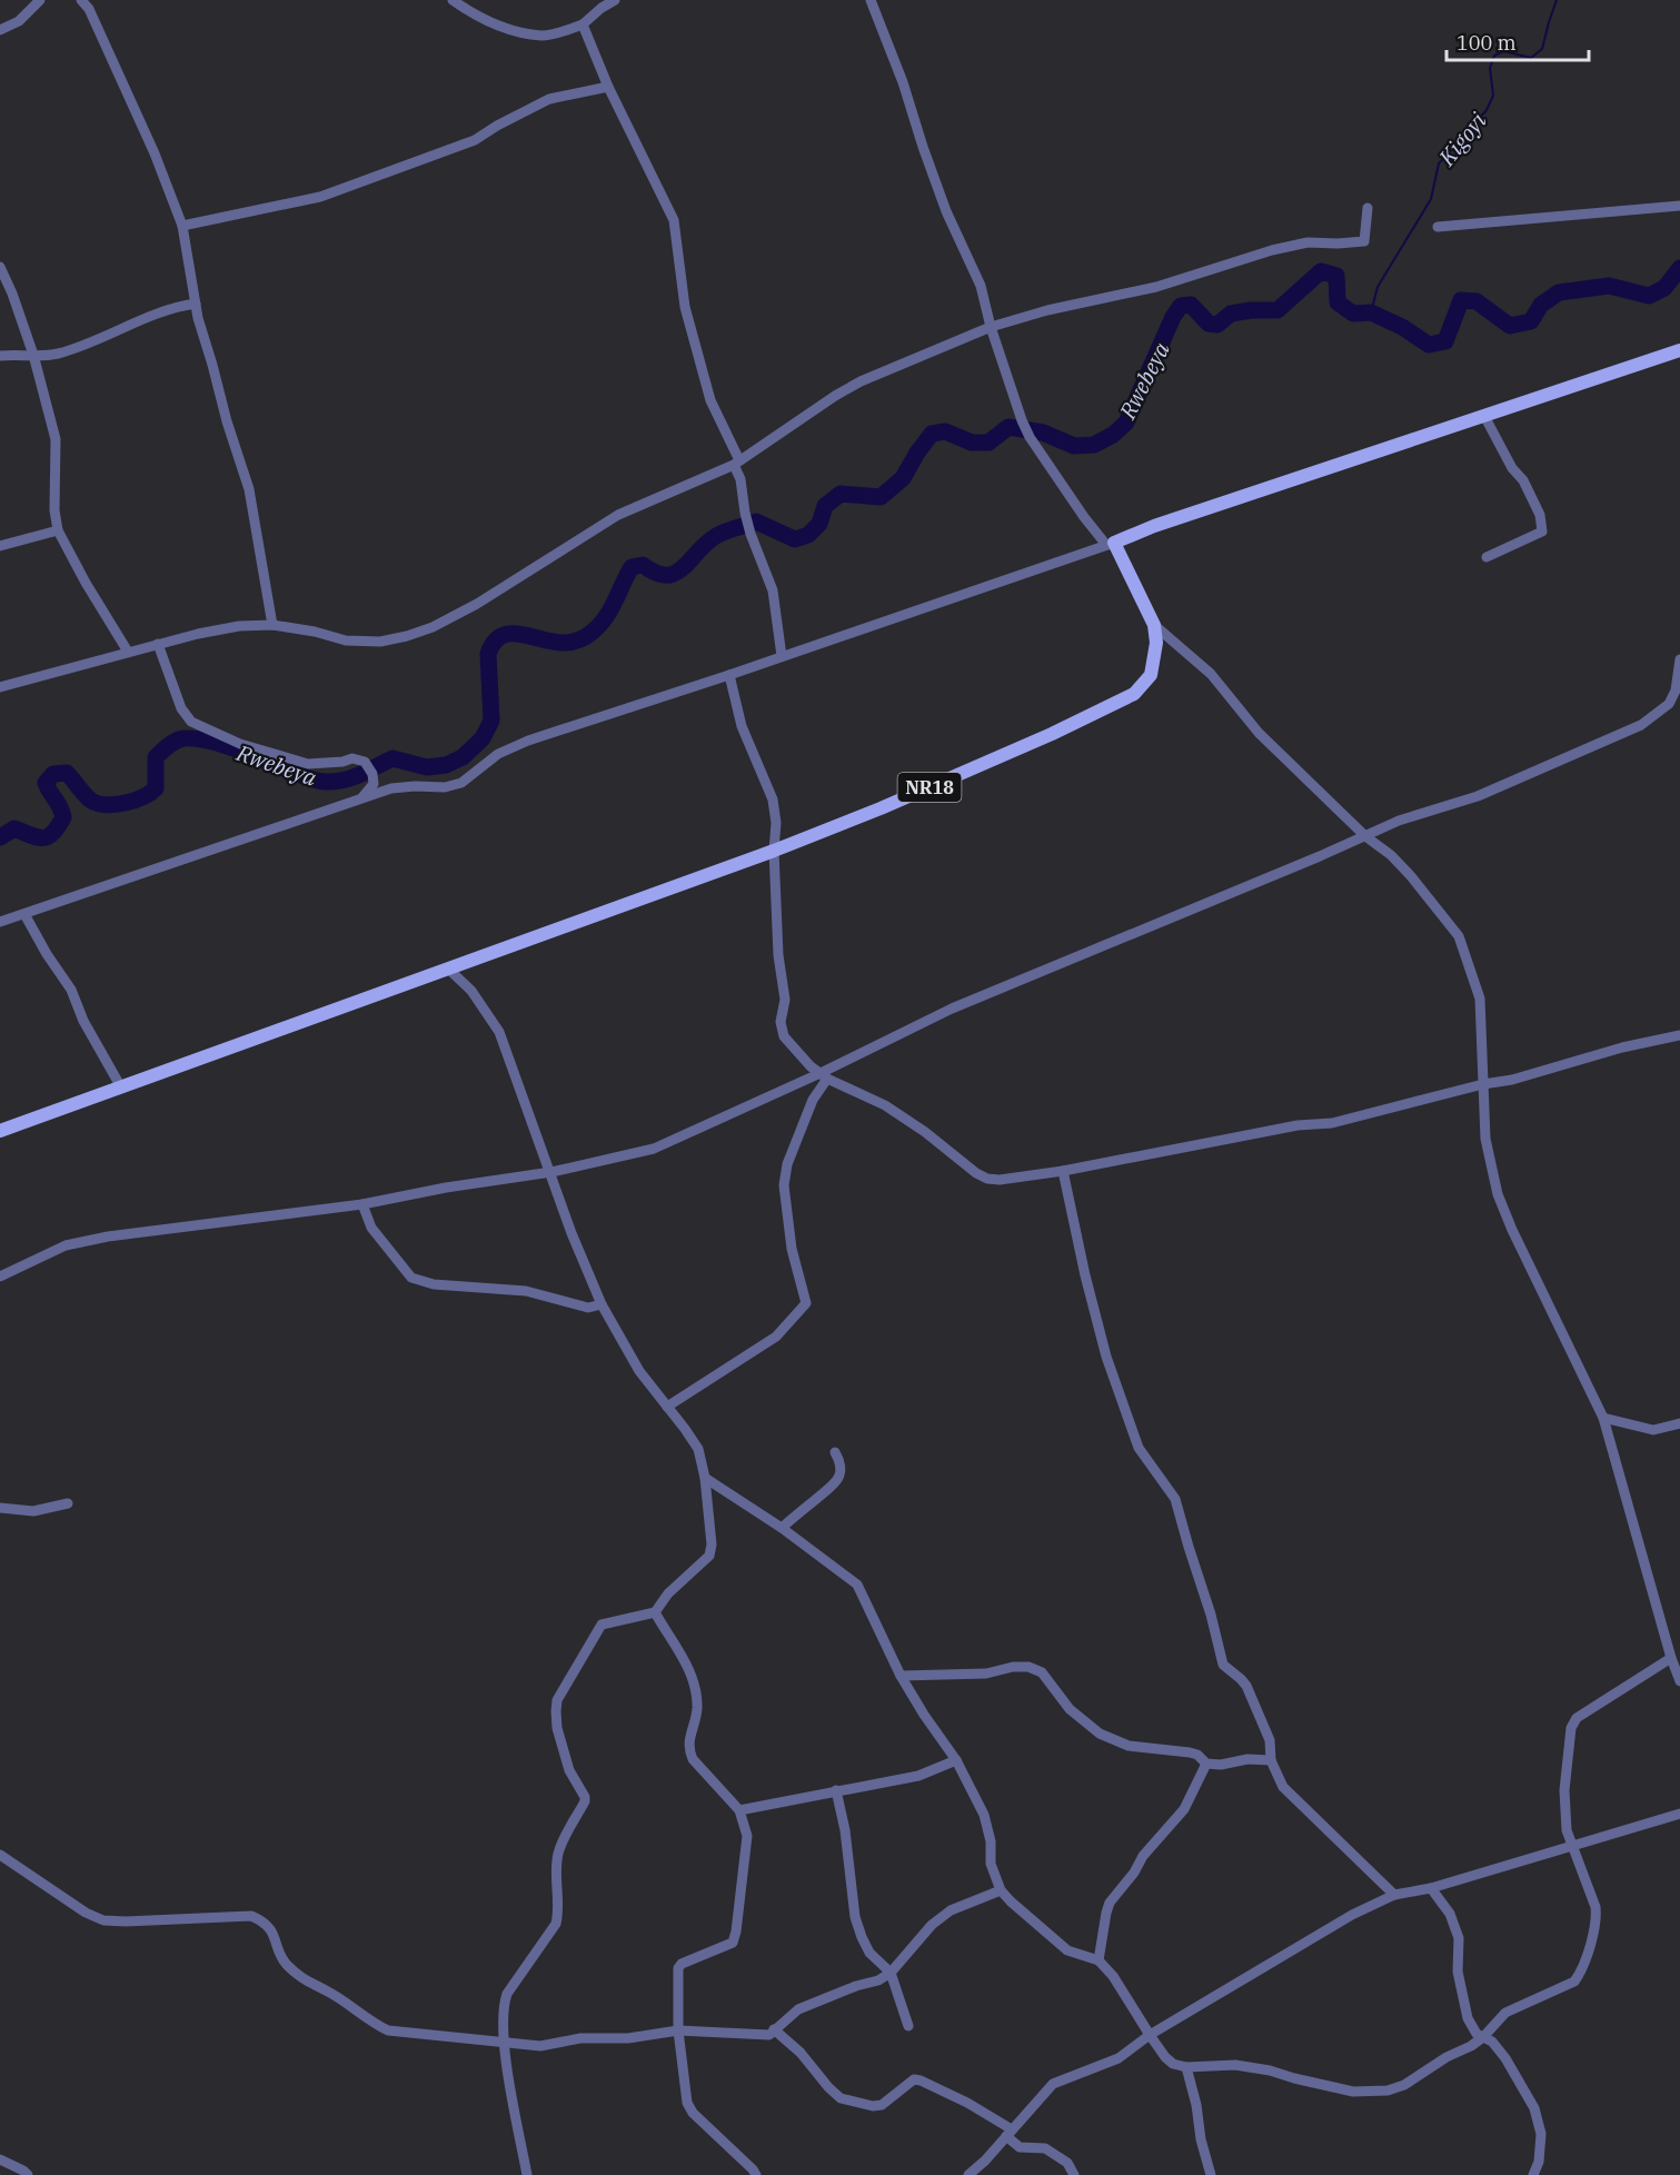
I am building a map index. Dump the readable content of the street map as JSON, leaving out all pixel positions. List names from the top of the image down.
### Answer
{
  "streets": {
    "main road": ["NR18"]
  },
  "water": ["Kigoyi", "Rwebeya"],
  "scale_bar": "100 m"
}
